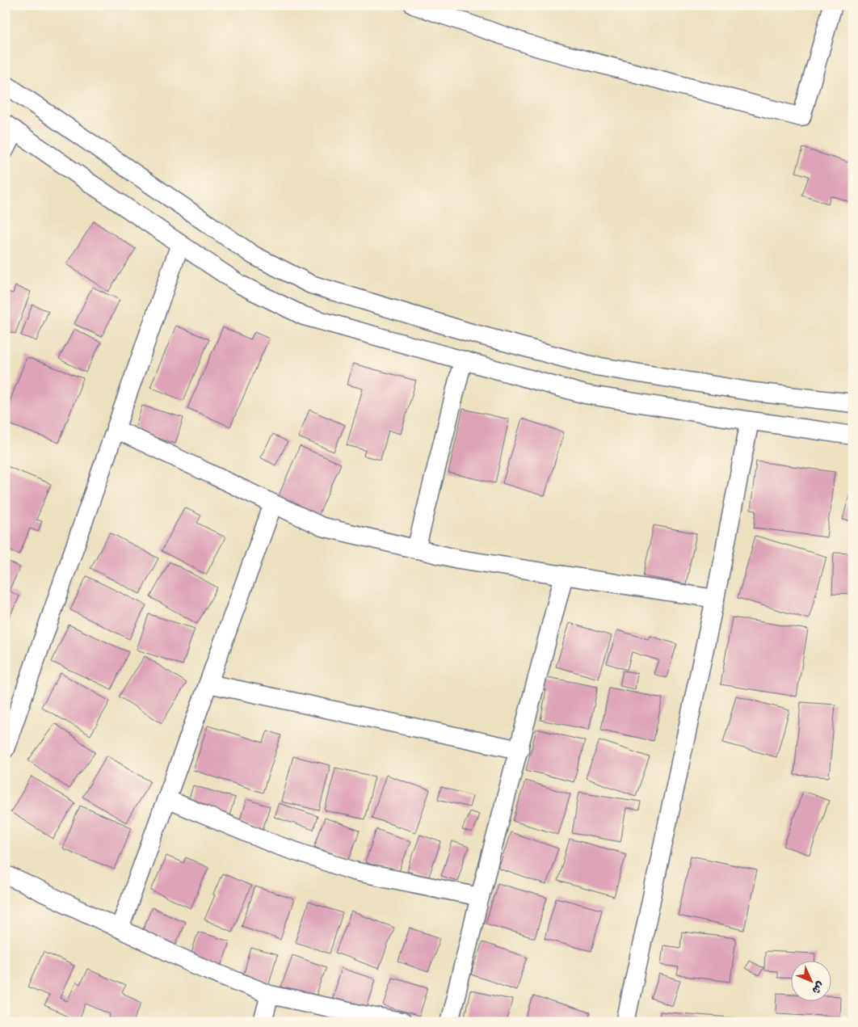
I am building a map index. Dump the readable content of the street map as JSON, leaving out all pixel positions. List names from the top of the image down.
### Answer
{
  "north": "bottom right"
}
